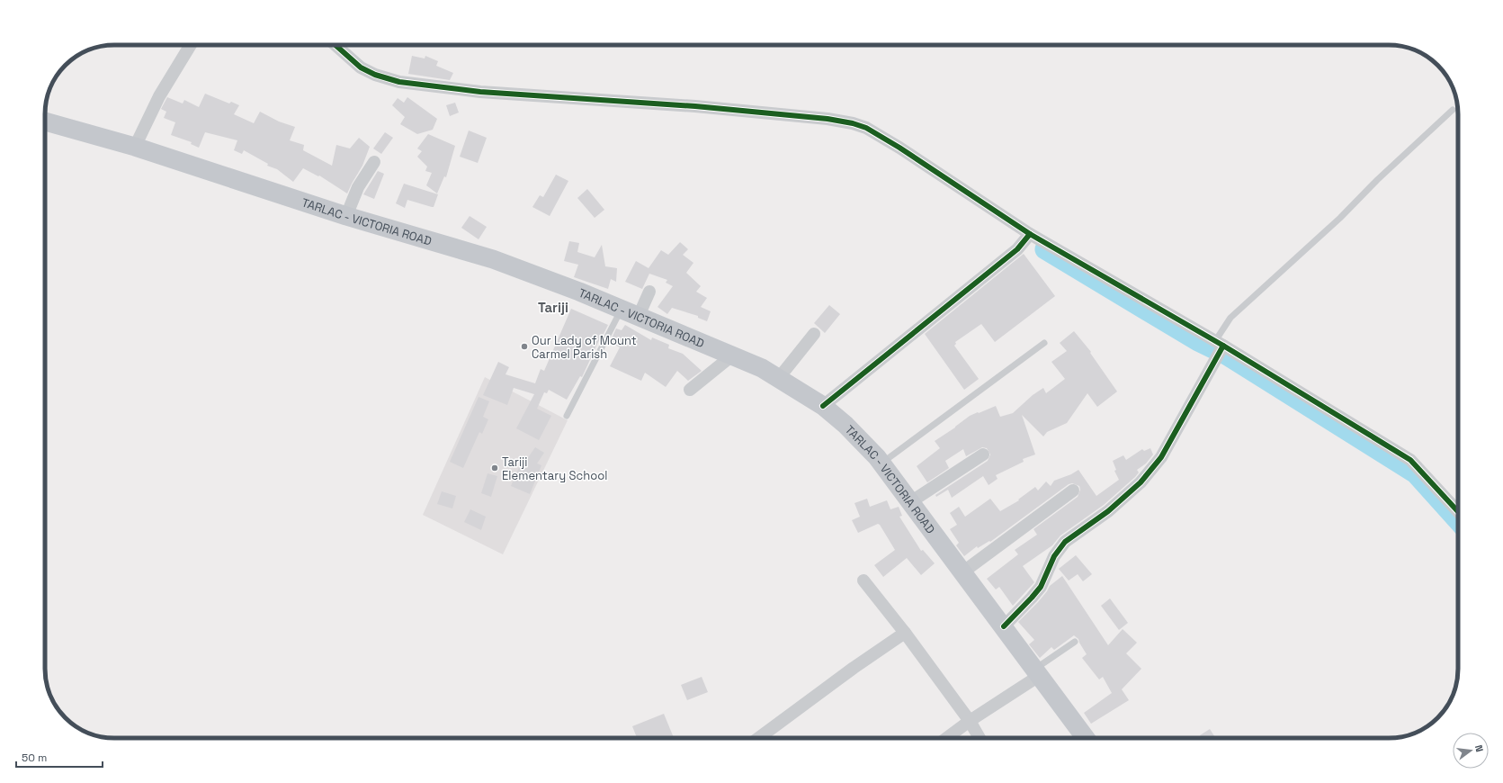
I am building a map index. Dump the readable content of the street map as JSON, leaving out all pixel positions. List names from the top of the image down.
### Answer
{
  "streets": {
    "main road": ["TARLAC - VICTORIA ROAD"]
  },
  "districts": ["Tariji"],
  "places": ["Our Lady of Mount Carmel Parish", "Tariji Elementary School"],
  "scale_bar": "50 m",
  "north": "right"
}
